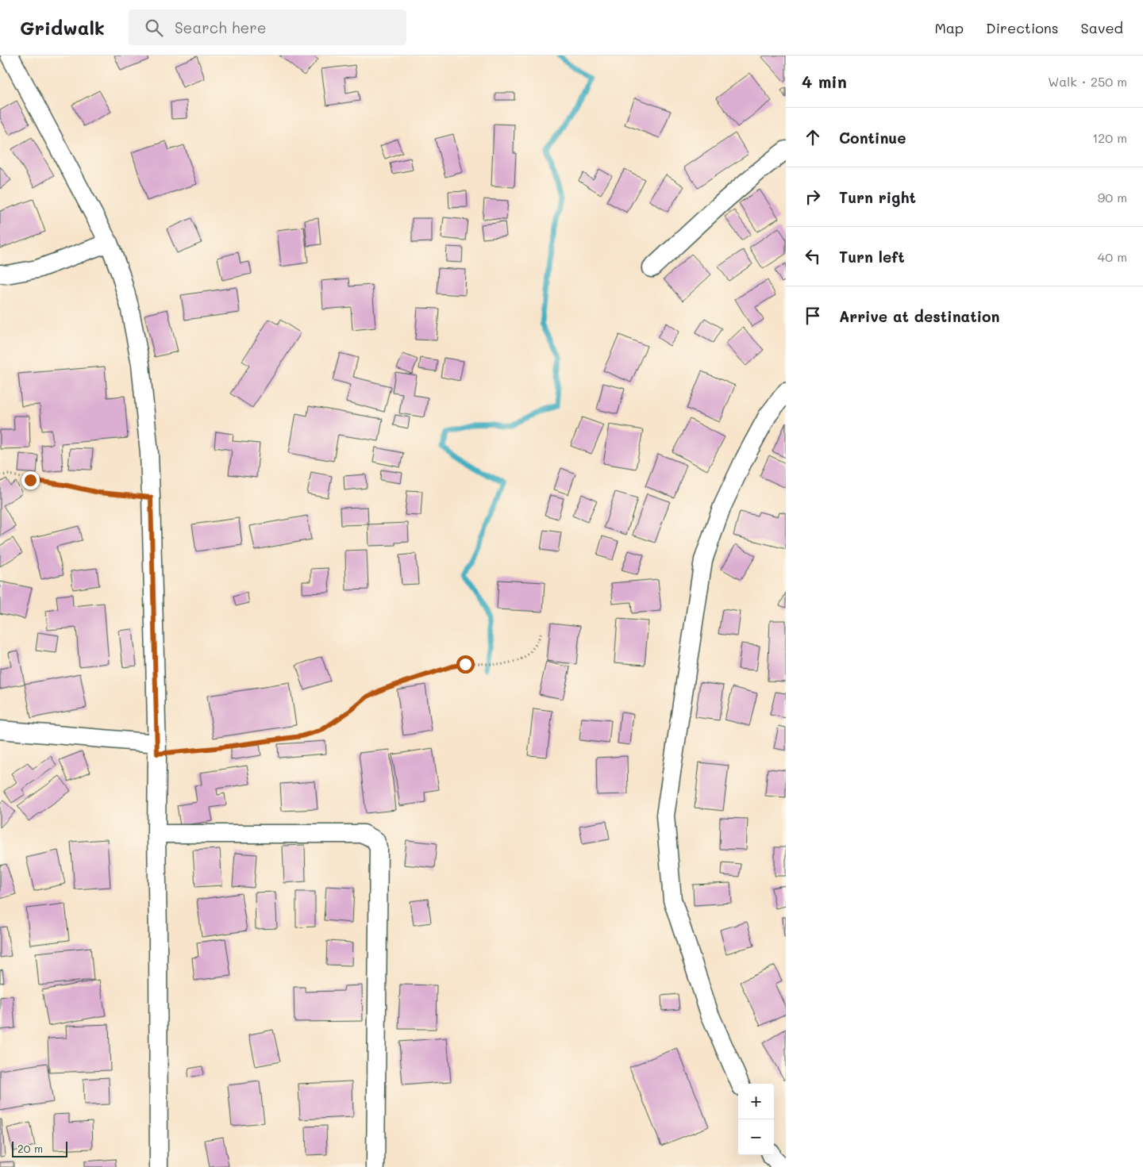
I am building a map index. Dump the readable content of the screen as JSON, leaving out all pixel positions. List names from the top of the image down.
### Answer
{
  "scale_bar": "20 m",
  "page": {
    "header": "Gridwalk",
    "search": "Search here",
    "nav": ["Map", "Directions", "Saved"],
    "heading": ["4 min", "Walk · 250 m"],
    "list": [
      ["Continue", "120 m"],
      ["Turn right", "90 m"],
      ["Turn left", "40 m"],
      "Arrive at destination"
    ],
    "map_buttons": ["+", "−"],
    "scale": "20 m"
  }
}
